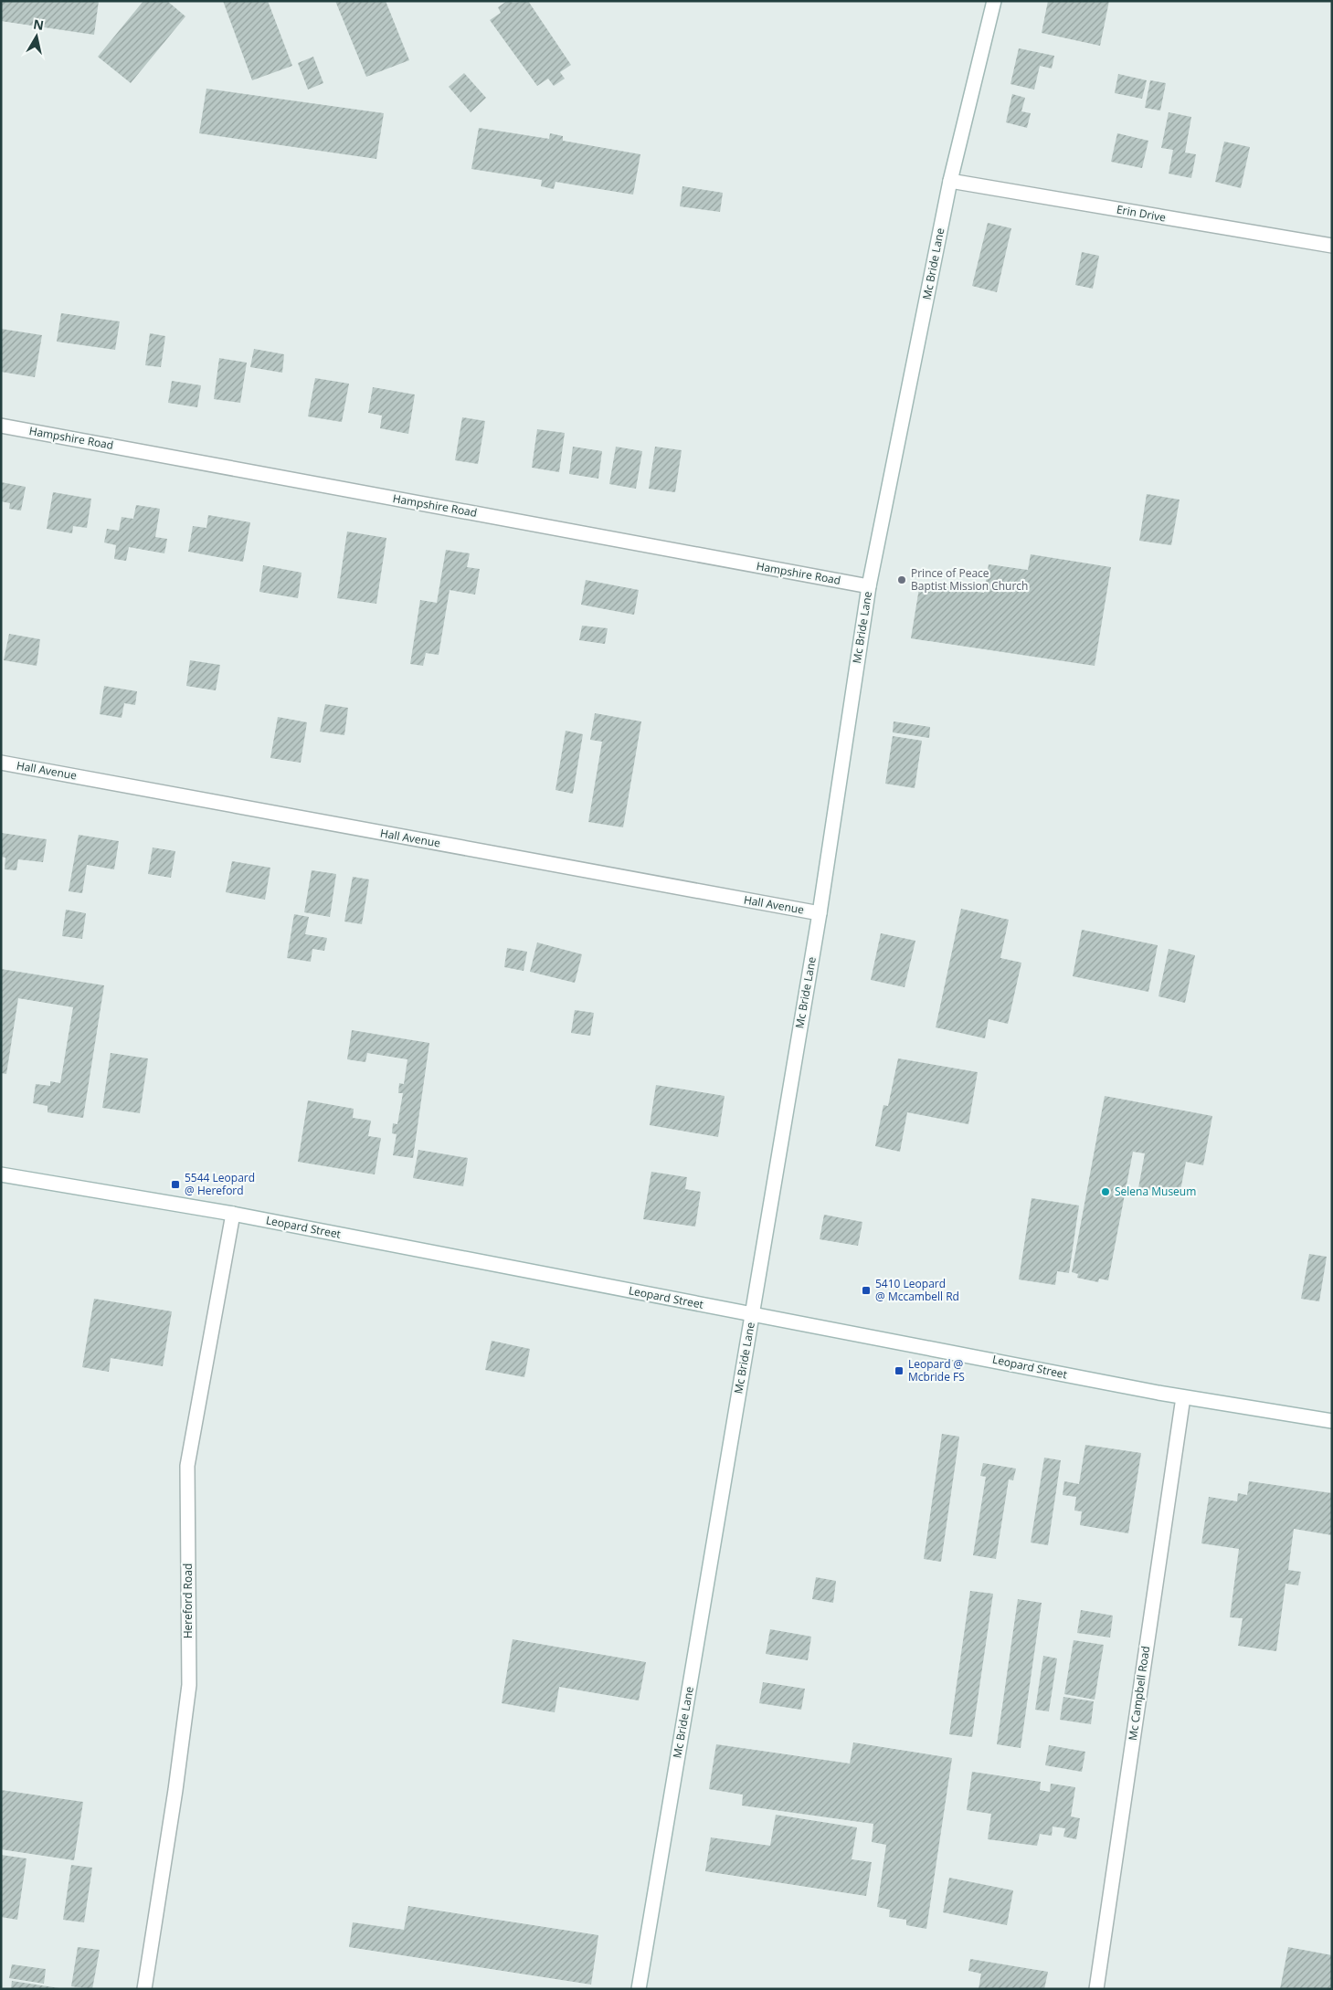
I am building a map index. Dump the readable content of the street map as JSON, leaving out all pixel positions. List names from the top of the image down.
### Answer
{
  "streets": {
    "street": [
      "Erin Drive",
      "Mc Bride Lane",
      "Hampshire Road",
      "Hall Avenue",
      "Leopard Street",
      "Hereford Road",
      "Mc Campbell Road"
    ]
  },
  "crossings": [
    ["Erin Drive", "Mc Bride Lane"],
    ["Mc Bride Lane", "Hampshire Road"],
    ["Mc Bride Lane", "Hall Avenue"],
    ["Mc Bride Lane", "Leopard Street"],
    ["Leopard Street", "Hereford Road"],
    ["Leopard Street", "Mc Campbell Road"]
  ],
  "places": {
    "other": ["Prince of Peace Baptist Mission Church", "Selena Museum"],
    "transit": ["5544 Leopard @ Hereford", "5410 Leopard @ Mccambell Rd", "Leopard @ Mcbride FS"]
  },
  "north": "top"
}
